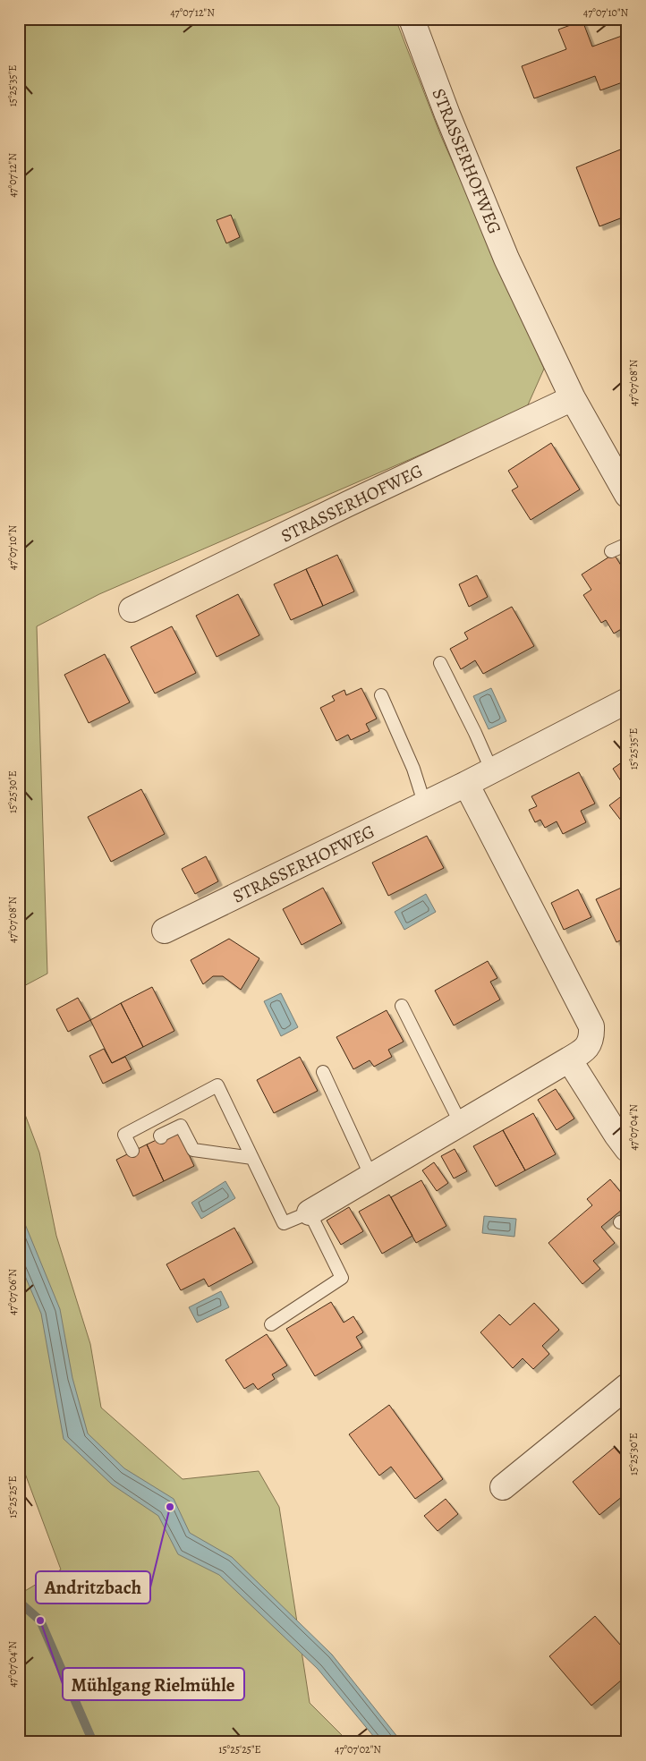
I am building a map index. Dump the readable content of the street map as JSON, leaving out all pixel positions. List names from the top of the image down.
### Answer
{
  "streets": {
    "street": ["STRASSERHOFWEG"]
  },
  "places": ["Andritzbach", "Mühlgang Rielmühle"],
  "coordinates": [
    "47°07'12\"N",
    "47°07'10\"N",
    "15°25'35\"E",
    "47°07'08\"N",
    "15°25'30\"E",
    "47°07'04\"N",
    "47°07'06\"N",
    "15°25'25\"E",
    "47°07'02\"N"
  ]
}
